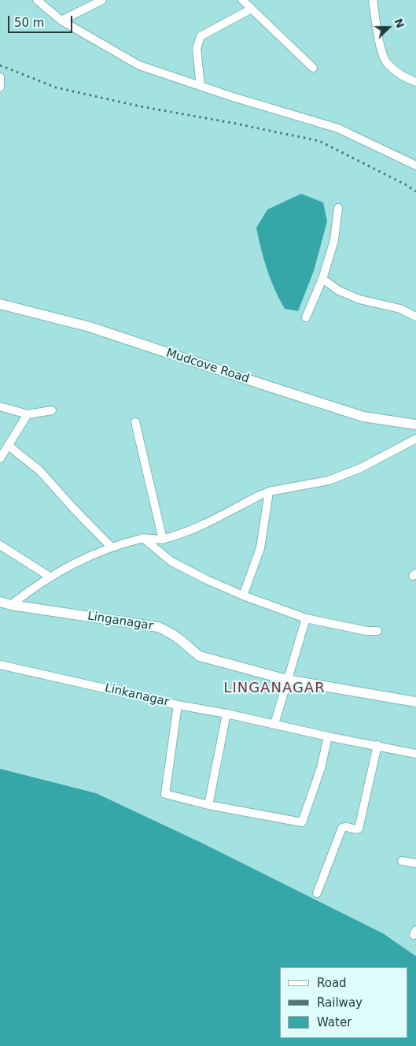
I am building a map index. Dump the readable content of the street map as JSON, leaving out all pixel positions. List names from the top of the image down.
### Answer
{
  "streets": {
    "street": ["Mudcove Road", "Linganagar", "Linkanagar"]
  },
  "districts": ["LINGANAGAR"],
  "legend": ["Road", "Railway", "Water"],
  "scale_bar": "50 m",
  "north": "right"
}
